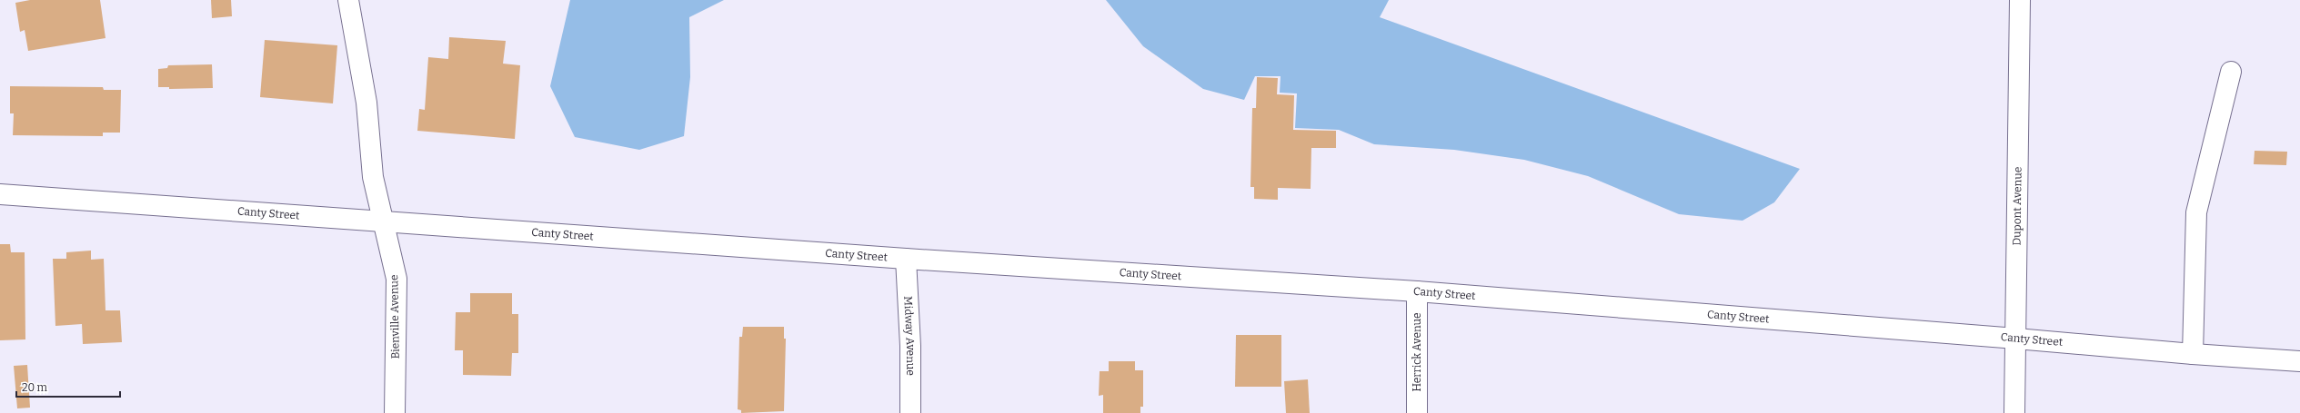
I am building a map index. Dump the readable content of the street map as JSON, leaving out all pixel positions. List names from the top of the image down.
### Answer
{
  "streets": {
    "street": [
      "Dupont Avenue",
      "Canty Street",
      "Bienville Avenue",
      "Midway Avenue",
      "Herrick Avenue"
    ]
  },
  "crossings": [
    ["Dupont Avenue", "Canty Street"],
    ["Canty Street", "Bienville Avenue"],
    ["Canty Street", "Midway Avenue"],
    ["Canty Street", "Herrick Avenue"]
  ],
  "scale_bar": "20 m"
}
